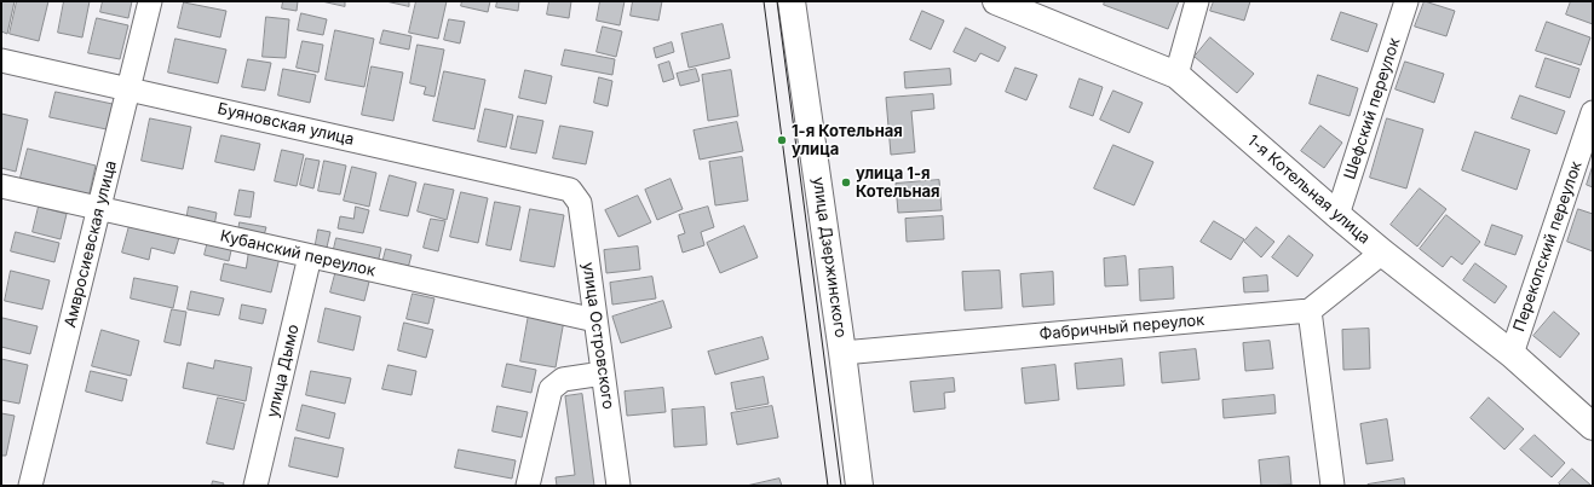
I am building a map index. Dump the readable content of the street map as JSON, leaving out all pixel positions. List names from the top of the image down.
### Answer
{
  "streets": {
    "street": [
      "Шефский переулок",
      "Буяновская улица",
      "1-я Котельная улица",
      "Амвросиевская улица",
      "Перекопский переулок",
      "Кубанский переулок",
      "улица Дзержинского",
      "Фабричный переулок",
      "улица Островского",
      "улица Дымо"
    ]
  },
  "crossings": [
    ["Шефский переулок", "1-я Котельная улица"],
    ["Буяновская улица", "Амвросиевская улица"],
    ["Буяновская улица", "улица Островского"],
    ["1-я Котельная улица", "Перекопский переулок"],
    ["Амвросиевская улица", "Кубанский переулок"],
    ["Кубанский переулок", "улица Островского"],
    ["Кубанский переулок", "улица Дымо"],
    ["улица Дзержинского", "Фабричный переулок"]
  ],
  "places": ["1-я Котельная улица", "улица 1-я Котельная"]
}
